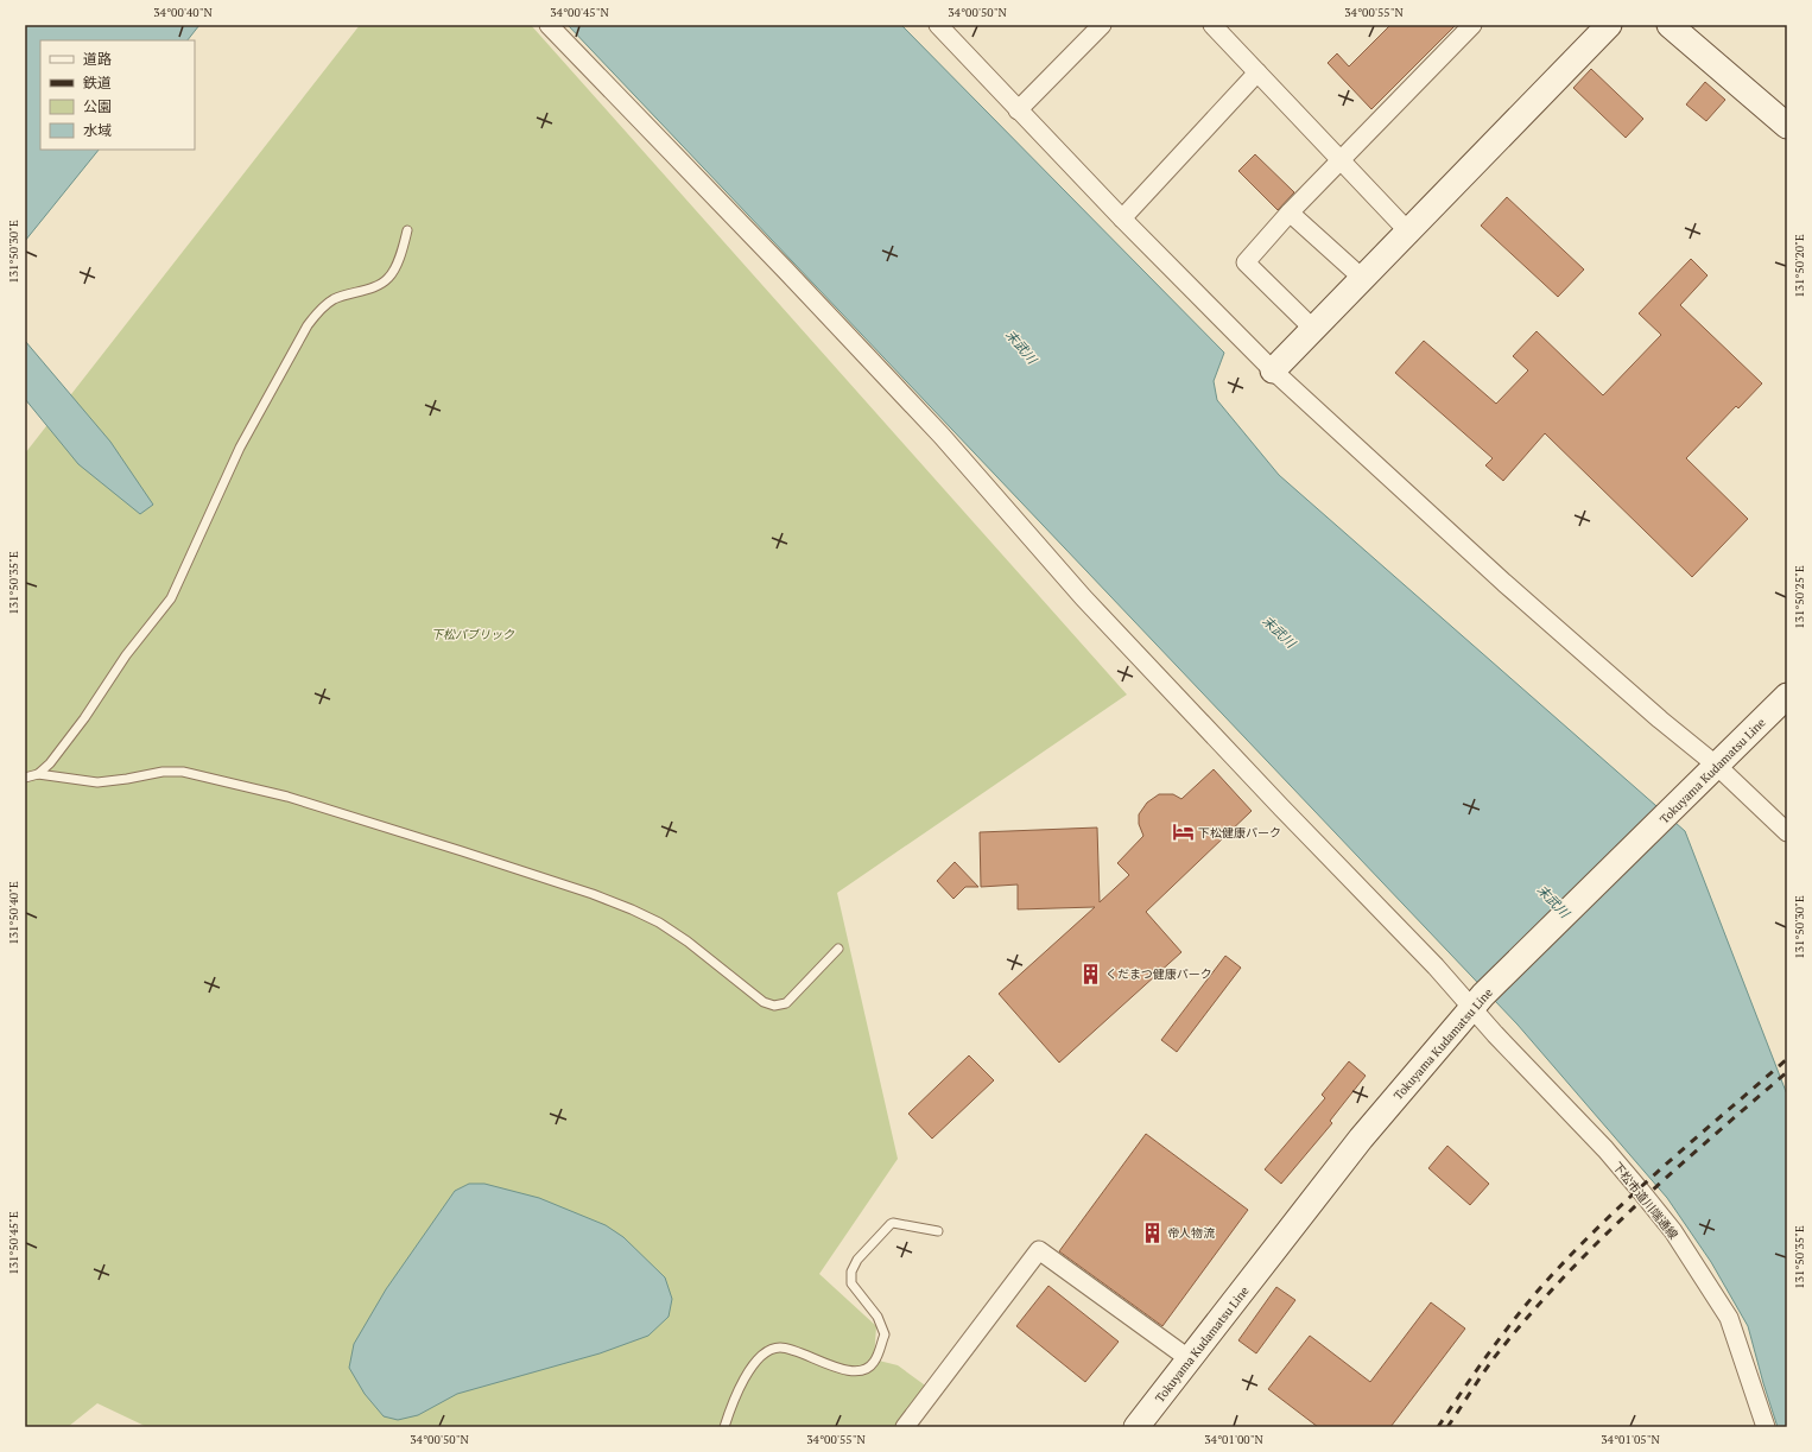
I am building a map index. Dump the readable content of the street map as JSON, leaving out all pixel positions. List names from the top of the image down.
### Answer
{
  "streets": {
    "main road": ["Tokuyama Kudamatsu Line"],
    "street": ["下松市道川端通線"]
  },
  "crossings": [
    ["Tokuyama Kudamatsu Line", "下松市道川端通線"]
  ],
  "water": ["末武川"],
  "parks": ["下松パブリック"],
  "places": {
    "hotel": ["下松健康パーク"],
    "building": ["くだまつ健康パーク", "帝人物流"]
  },
  "legend": [
    "道路",
    "鉄道",
    "公園",
    "水域"
  ],
  "coordinates": [
    "34°00'40\"N",
    "34°00'45\"N",
    "34°00'50\"N",
    "34°00'55\"N",
    "131°50'30\"E",
    "131°50'20\"E",
    "131°50'35\"E",
    "131°50'25\"E",
    "131°50'40\"E",
    "131°50'45\"E",
    "34°01'00\"N",
    "34°01'05\"N"
  ]
}
